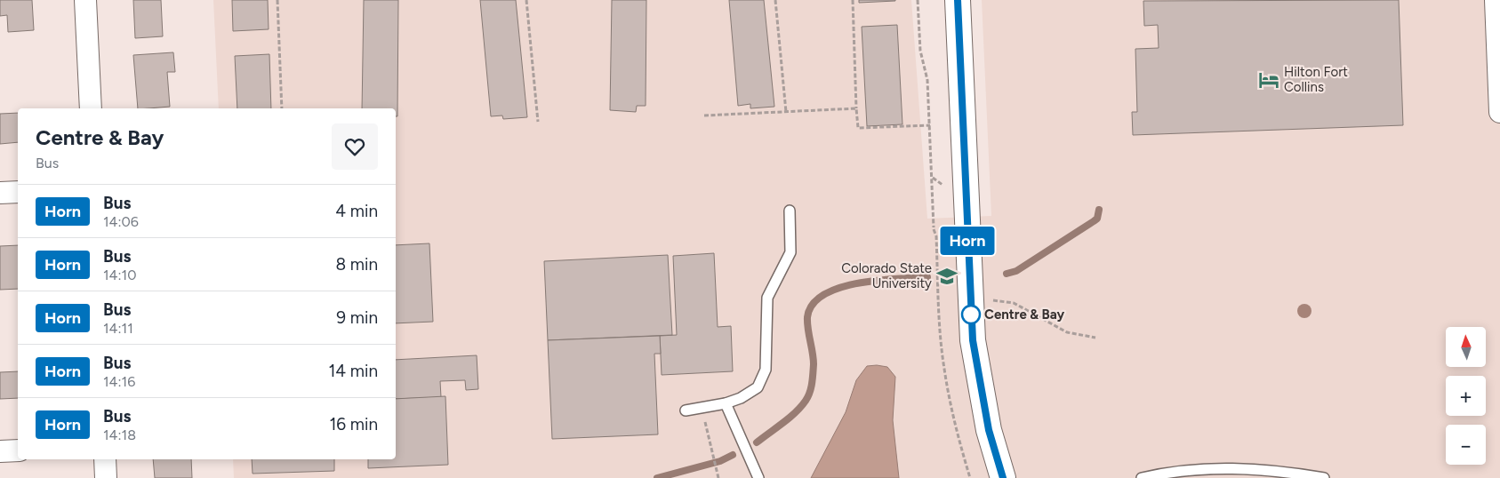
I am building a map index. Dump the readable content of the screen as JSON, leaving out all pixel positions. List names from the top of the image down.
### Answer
{
  "places": {
    "hotel": ["Hilton Fort Collins"],
    "school or university": ["Colorado State University"],
    "other": ["Centre & Bay"]
  },
  "lines": ["bus line Horn"],
  "north": "top",
  "page": {
    "on_map": "Horn",
    "heading": ["Centre & Bay", "Bus"],
    "list": [
      {
        "mark": "Horn",
        "name": "Bus",
        "note": "14:06",
        "value": "4 min"
      },
      {
        "mark": "Horn",
        "name": "Bus",
        "note": "14:10",
        "value": "8 min"
      },
      {
        "mark": "Horn",
        "name": "Bus",
        "note": "14:11",
        "value": "9 min"
      },
      {
        "mark": "Horn",
        "name": "Bus",
        "note": "14:16",
        "value": "14 min"
      },
      {
        "mark": "Horn",
        "name": "Bus",
        "note": "14:18",
        "value": "16 min"
      }
    ],
    "map_buttons": ["+", "−"]
  }
}
